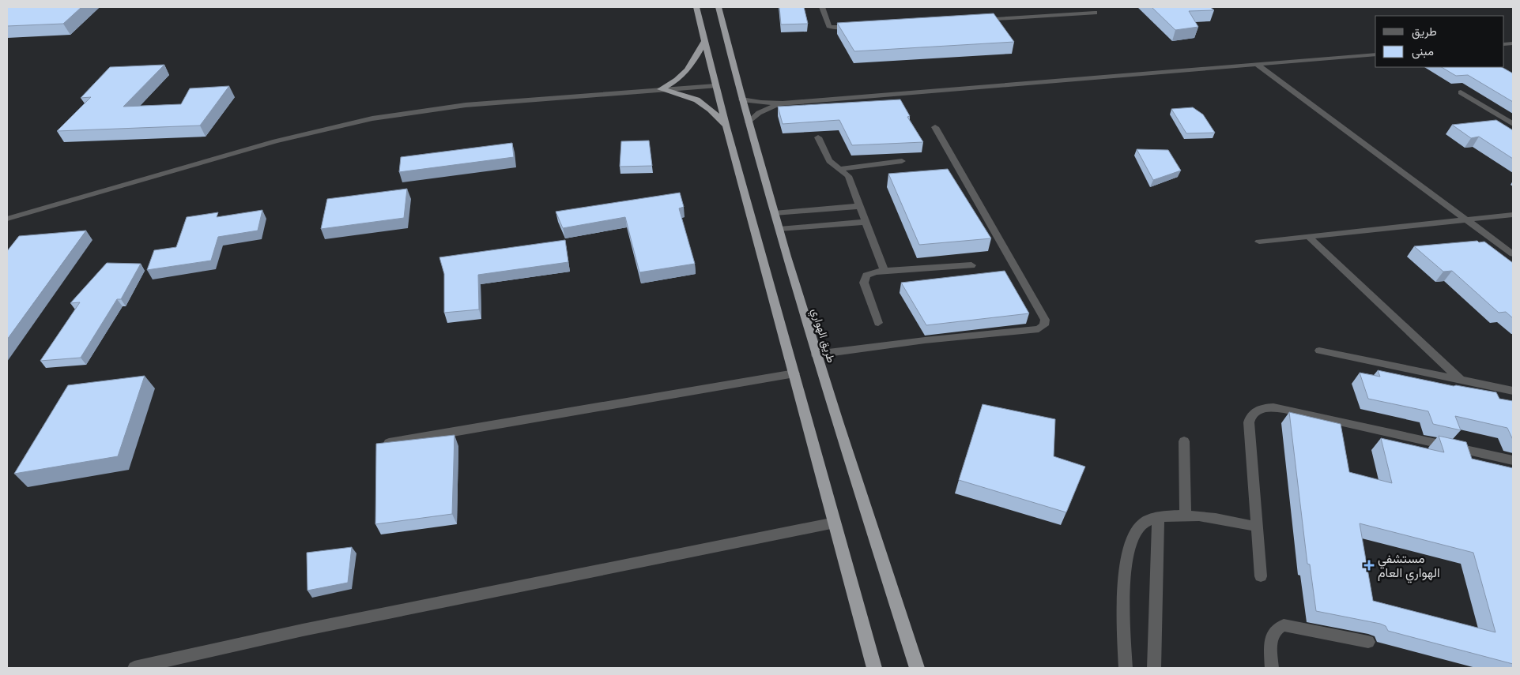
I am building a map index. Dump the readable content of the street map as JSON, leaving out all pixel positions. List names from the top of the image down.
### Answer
{
  "streets": {
    "highway": ["طريق الهواري"]
  },
  "places": {
    "health": ["مستشفي الهواري العام"]
  },
  "legend": ["طريق", "مبنى"]
}
